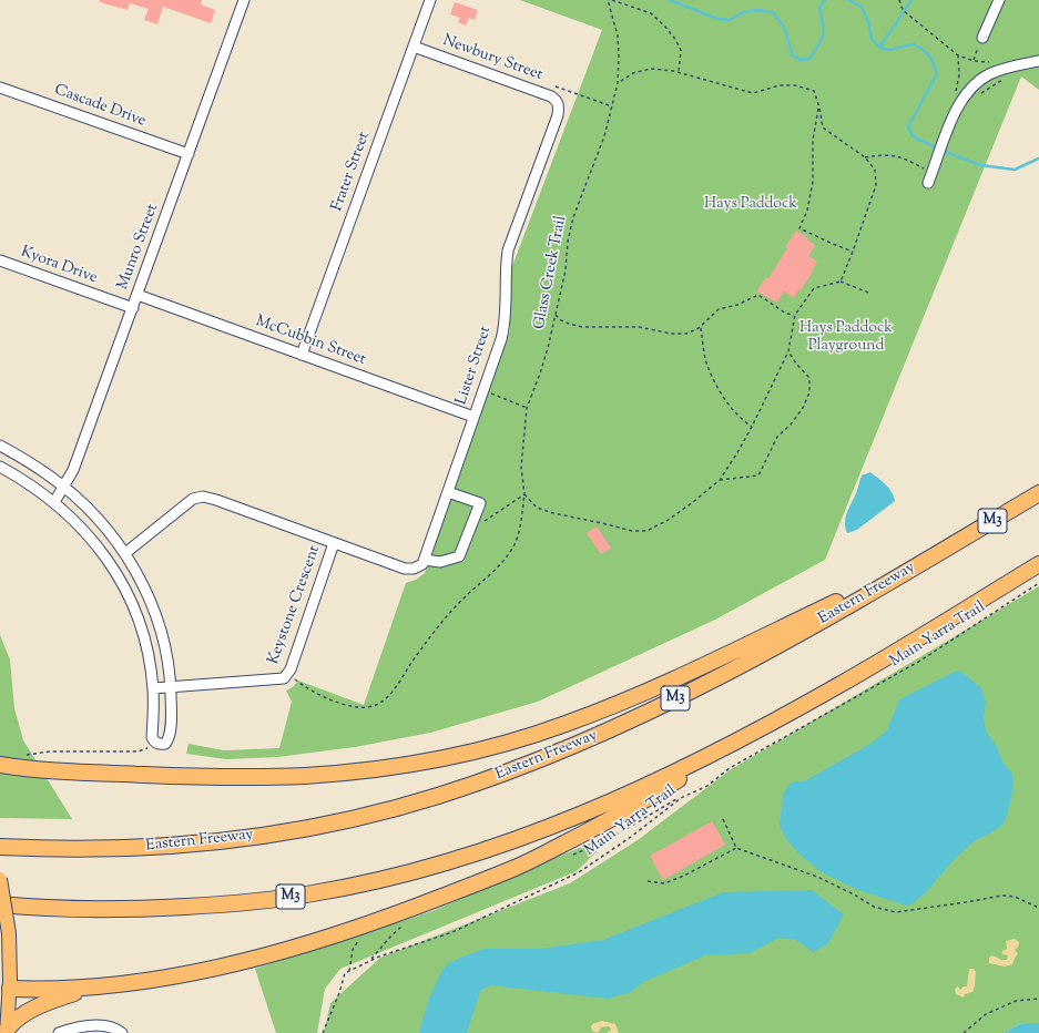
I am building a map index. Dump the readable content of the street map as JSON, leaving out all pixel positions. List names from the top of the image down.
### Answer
{
  "streets": {
    "highway": ["M3", "Eastern Freeway"],
    "street": [
      "Newbury Street",
      "Cascade Drive",
      "Frater Street",
      "Munro Street",
      "Kyora Drive",
      "McCubbin Street",
      "Lister Street",
      "Keystone Crescent"
    ],
    "path": ["Glass Creek Trail", "Main Yarra Trail"]
  },
  "crossings": [
    ["Newbury Street", "Frater Street"],
    ["Newbury Street", "Lister Street"],
    ["Cascade Drive", "Munro Street"],
    ["Frater Street", "McCubbin Street"],
    ["Munro Street", "Kyora Drive"],
    ["Munro Street", "McCubbin Street"],
    ["Glass Creek Trail", "Keystone Crescent"],
    ["McCubbin Street", "Lister Street"],
    ["Lister Street", "Keystone Crescent"]
  ],
  "parks": ["Hays Paddock", "Hays Paddock Playground"]
}
